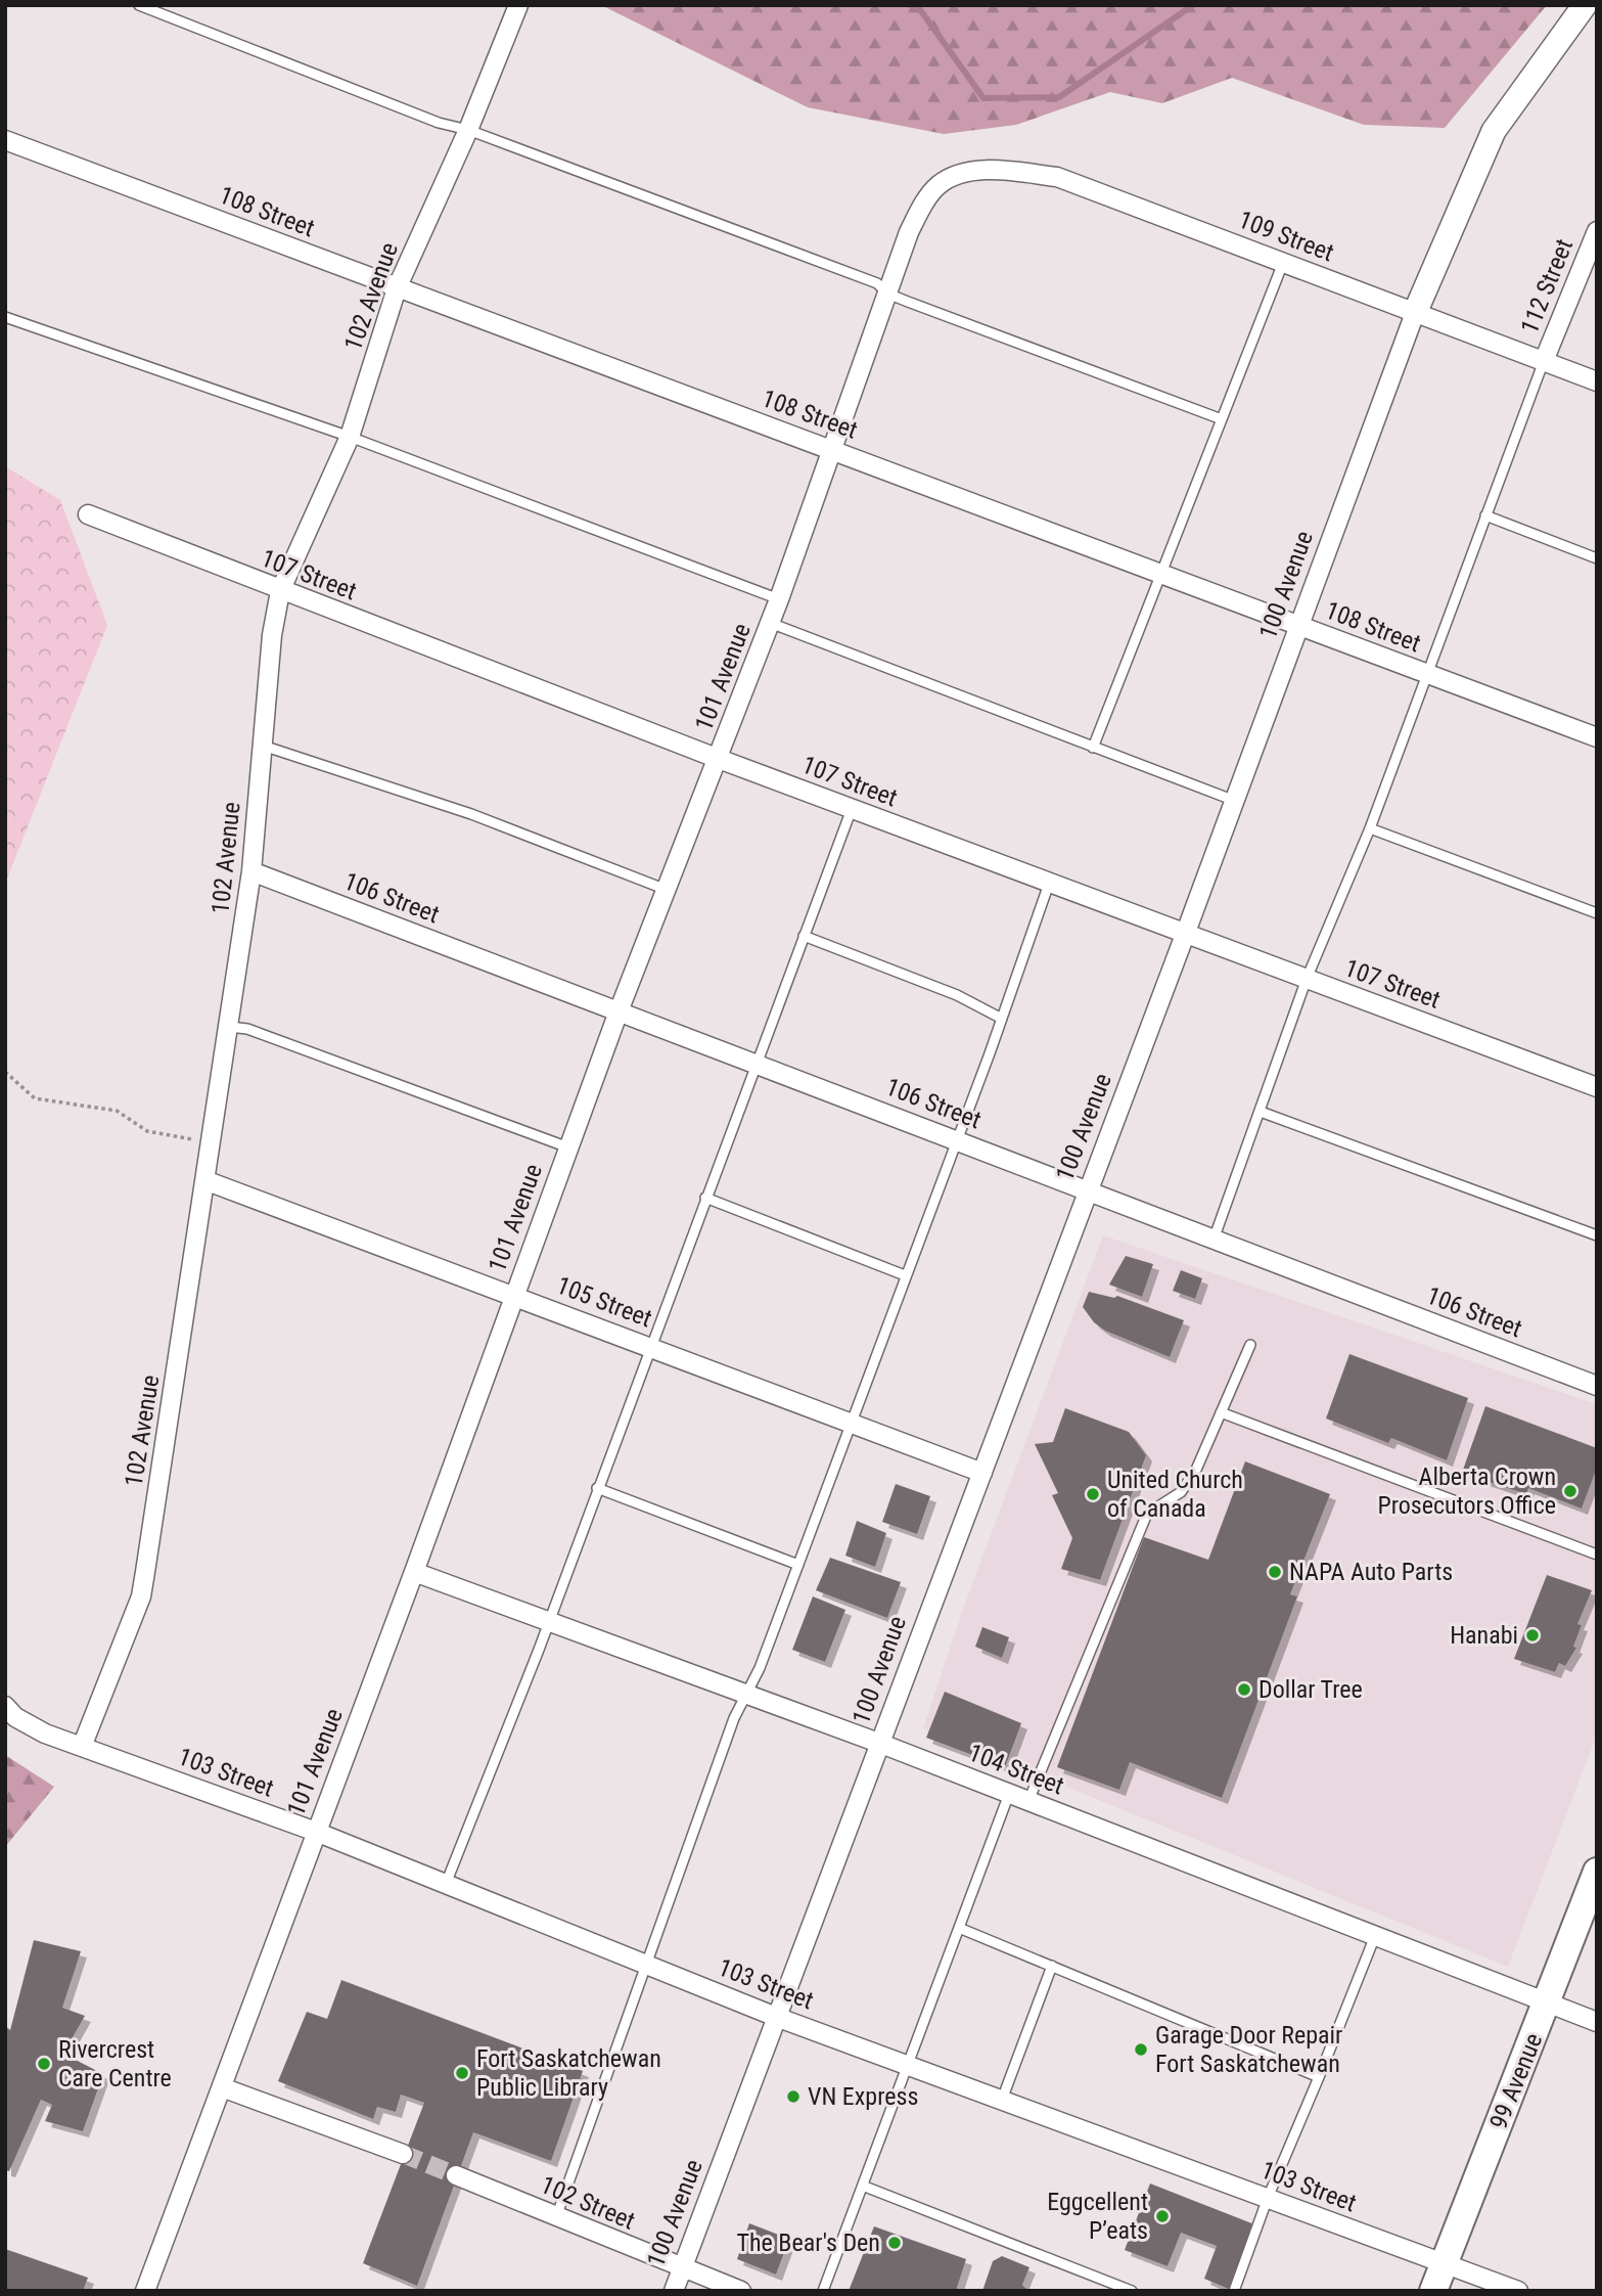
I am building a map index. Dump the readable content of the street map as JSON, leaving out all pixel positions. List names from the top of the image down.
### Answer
{
  "streets": {
    "main road": ["99 Avenue"],
    "street": [
      "108 Street",
      "109 Street",
      "112 Street",
      "102 Avenue",
      "107 Street",
      "100 Avenue",
      "101 Avenue",
      "106 Street",
      "105 Street",
      "104 Street",
      "103 Street",
      "102 Street"
    ]
  },
  "crossings": [
    ["108 Street", "102 Avenue"],
    ["108 Street", "100 Avenue"],
    ["108 Street", "101 Avenue"],
    ["109 Street", "112 Street"],
    ["109 Street", "100 Avenue"],
    ["109 Street", "101 Avenue"],
    ["102 Avenue", "107 Street"],
    ["102 Avenue", "106 Street"],
    ["102 Avenue", "105 Street"],
    ["102 Avenue", "103 Street"],
    ["107 Street", "100 Avenue"],
    ["107 Street", "101 Avenue"],
    ["100 Avenue", "106 Street"],
    ["100 Avenue", "105 Street"],
    ["100 Avenue", "104 Street"],
    ["100 Avenue", "103 Street"],
    ["100 Avenue", "102 Street"],
    ["101 Avenue", "106 Street"],
    ["101 Avenue", "105 Street"],
    ["101 Avenue", "104 Street"],
    ["101 Avenue", "103 Street"],
    ["104 Street", "99 Avenue"],
    ["103 Street", "99 Avenue"]
  ],
  "places": [
    "Alberta Crown Prosecutors Office",
    "United Church of Canada",
    "NAPA Auto Parts",
    "Hanabi",
    "Dollar Tree",
    "Garage Door Repair Fort Saskatchewan",
    "Rivercrest Care Centre",
    "Fort Saskatchewan Public Library",
    "VN Express",
    "Eggcellent P’eats",
    "The Bear's Den"
  ]
}
